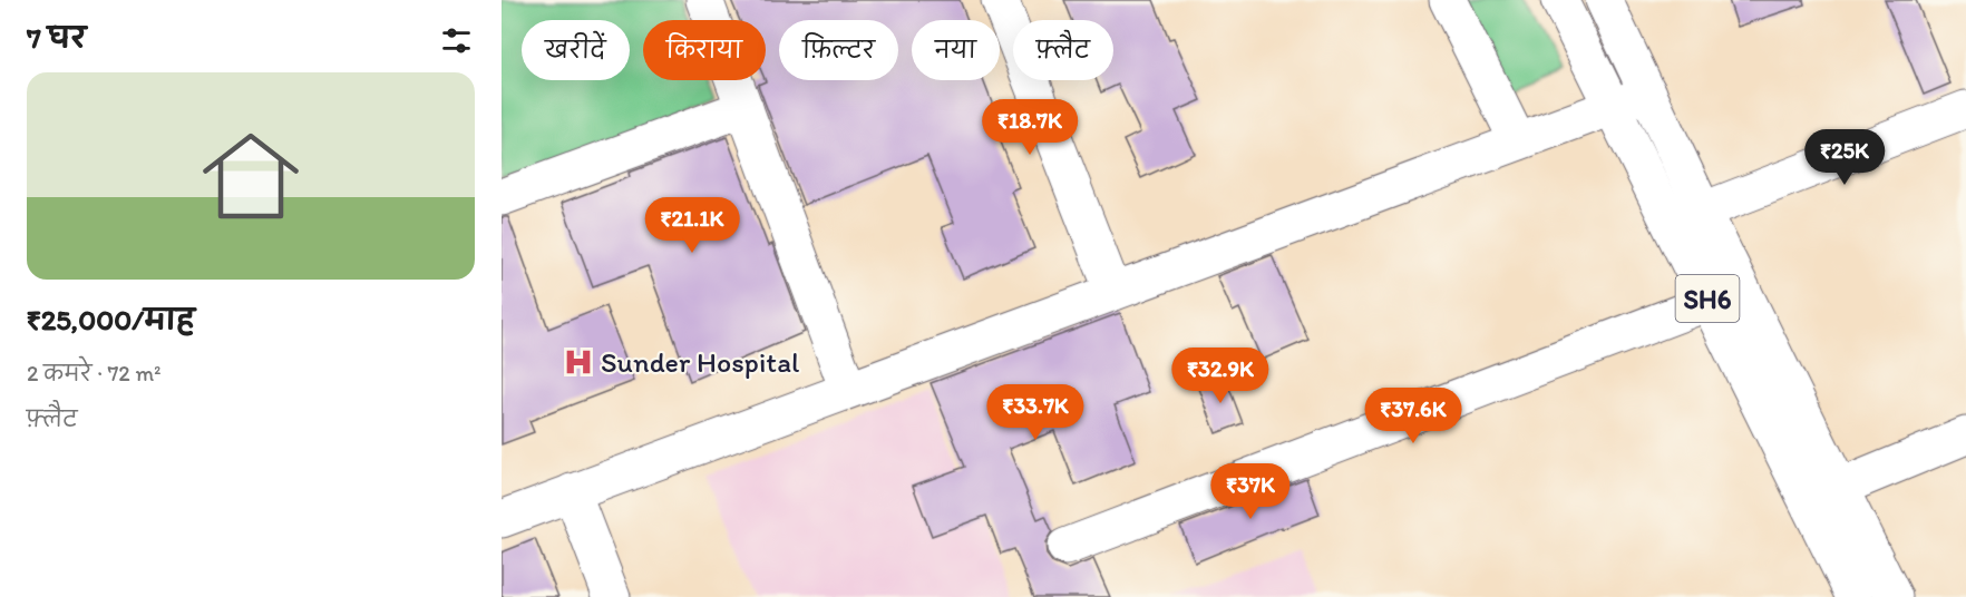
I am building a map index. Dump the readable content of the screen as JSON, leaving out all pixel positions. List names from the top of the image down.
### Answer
{
  "streets": {
    "street": ["SH6"]
  },
  "places": {
    "hospital": ["Sunder Hospital"]
  },
  "page": {
    "heading": "7 घर",
    "chip": [
      "खरीदें",
      "किराया",
      "फ़िल्टर",
      "नया",
      "फ़्लैट"
    ],
    "list": [
      {
        "name": "₹25,000/माह",
        "note": "2 कमरे · 72 m² · फ़्लैट"
      }
    ],
    "price": [
      "₹18.7K",
      "₹25K",
      "₹21.1K",
      "₹32.9K",
      "₹33.7K",
      "₹37.6K",
      "₹37K"
    ]
  }
}
